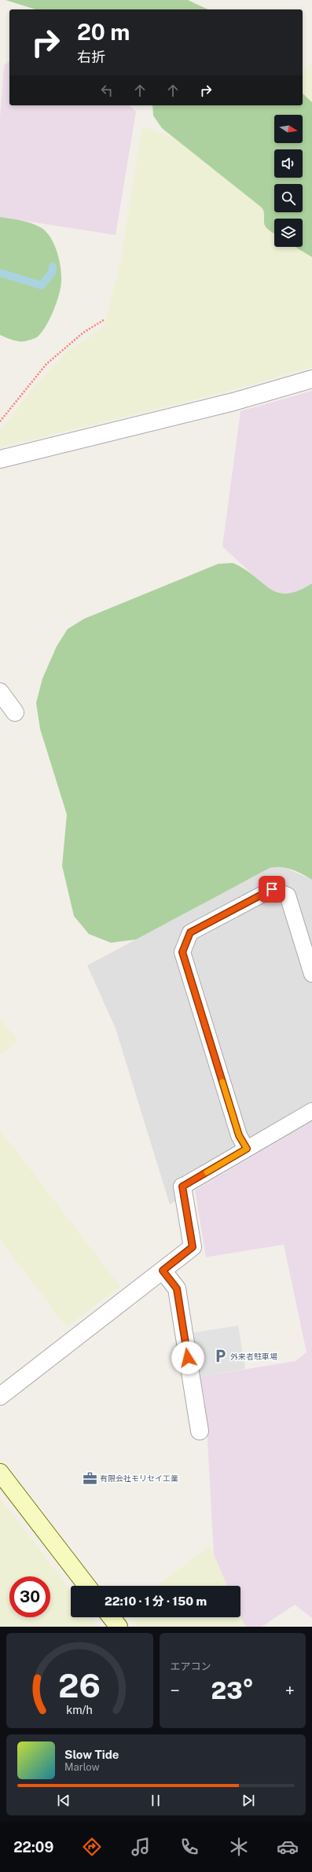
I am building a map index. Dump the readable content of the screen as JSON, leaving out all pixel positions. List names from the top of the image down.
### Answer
{
  "places": {
    "parking": ["外来者駐車場"],
    "office": ["有限会社モリセイ工業"]
  },
  "north": "right",
  "page": {
    "turn": ["20 m", "右折"],
    "limit": "30",
    "trip": "22:10 · 1 分 · 150 m",
    "tile": "エアコン",
    "heat": ["−", "23°", "+"],
    "song": ["Slow Tide", "Marlow"],
    "tabs": "22:09",
    "gauge": ["26", "km/h"]
  }
}
